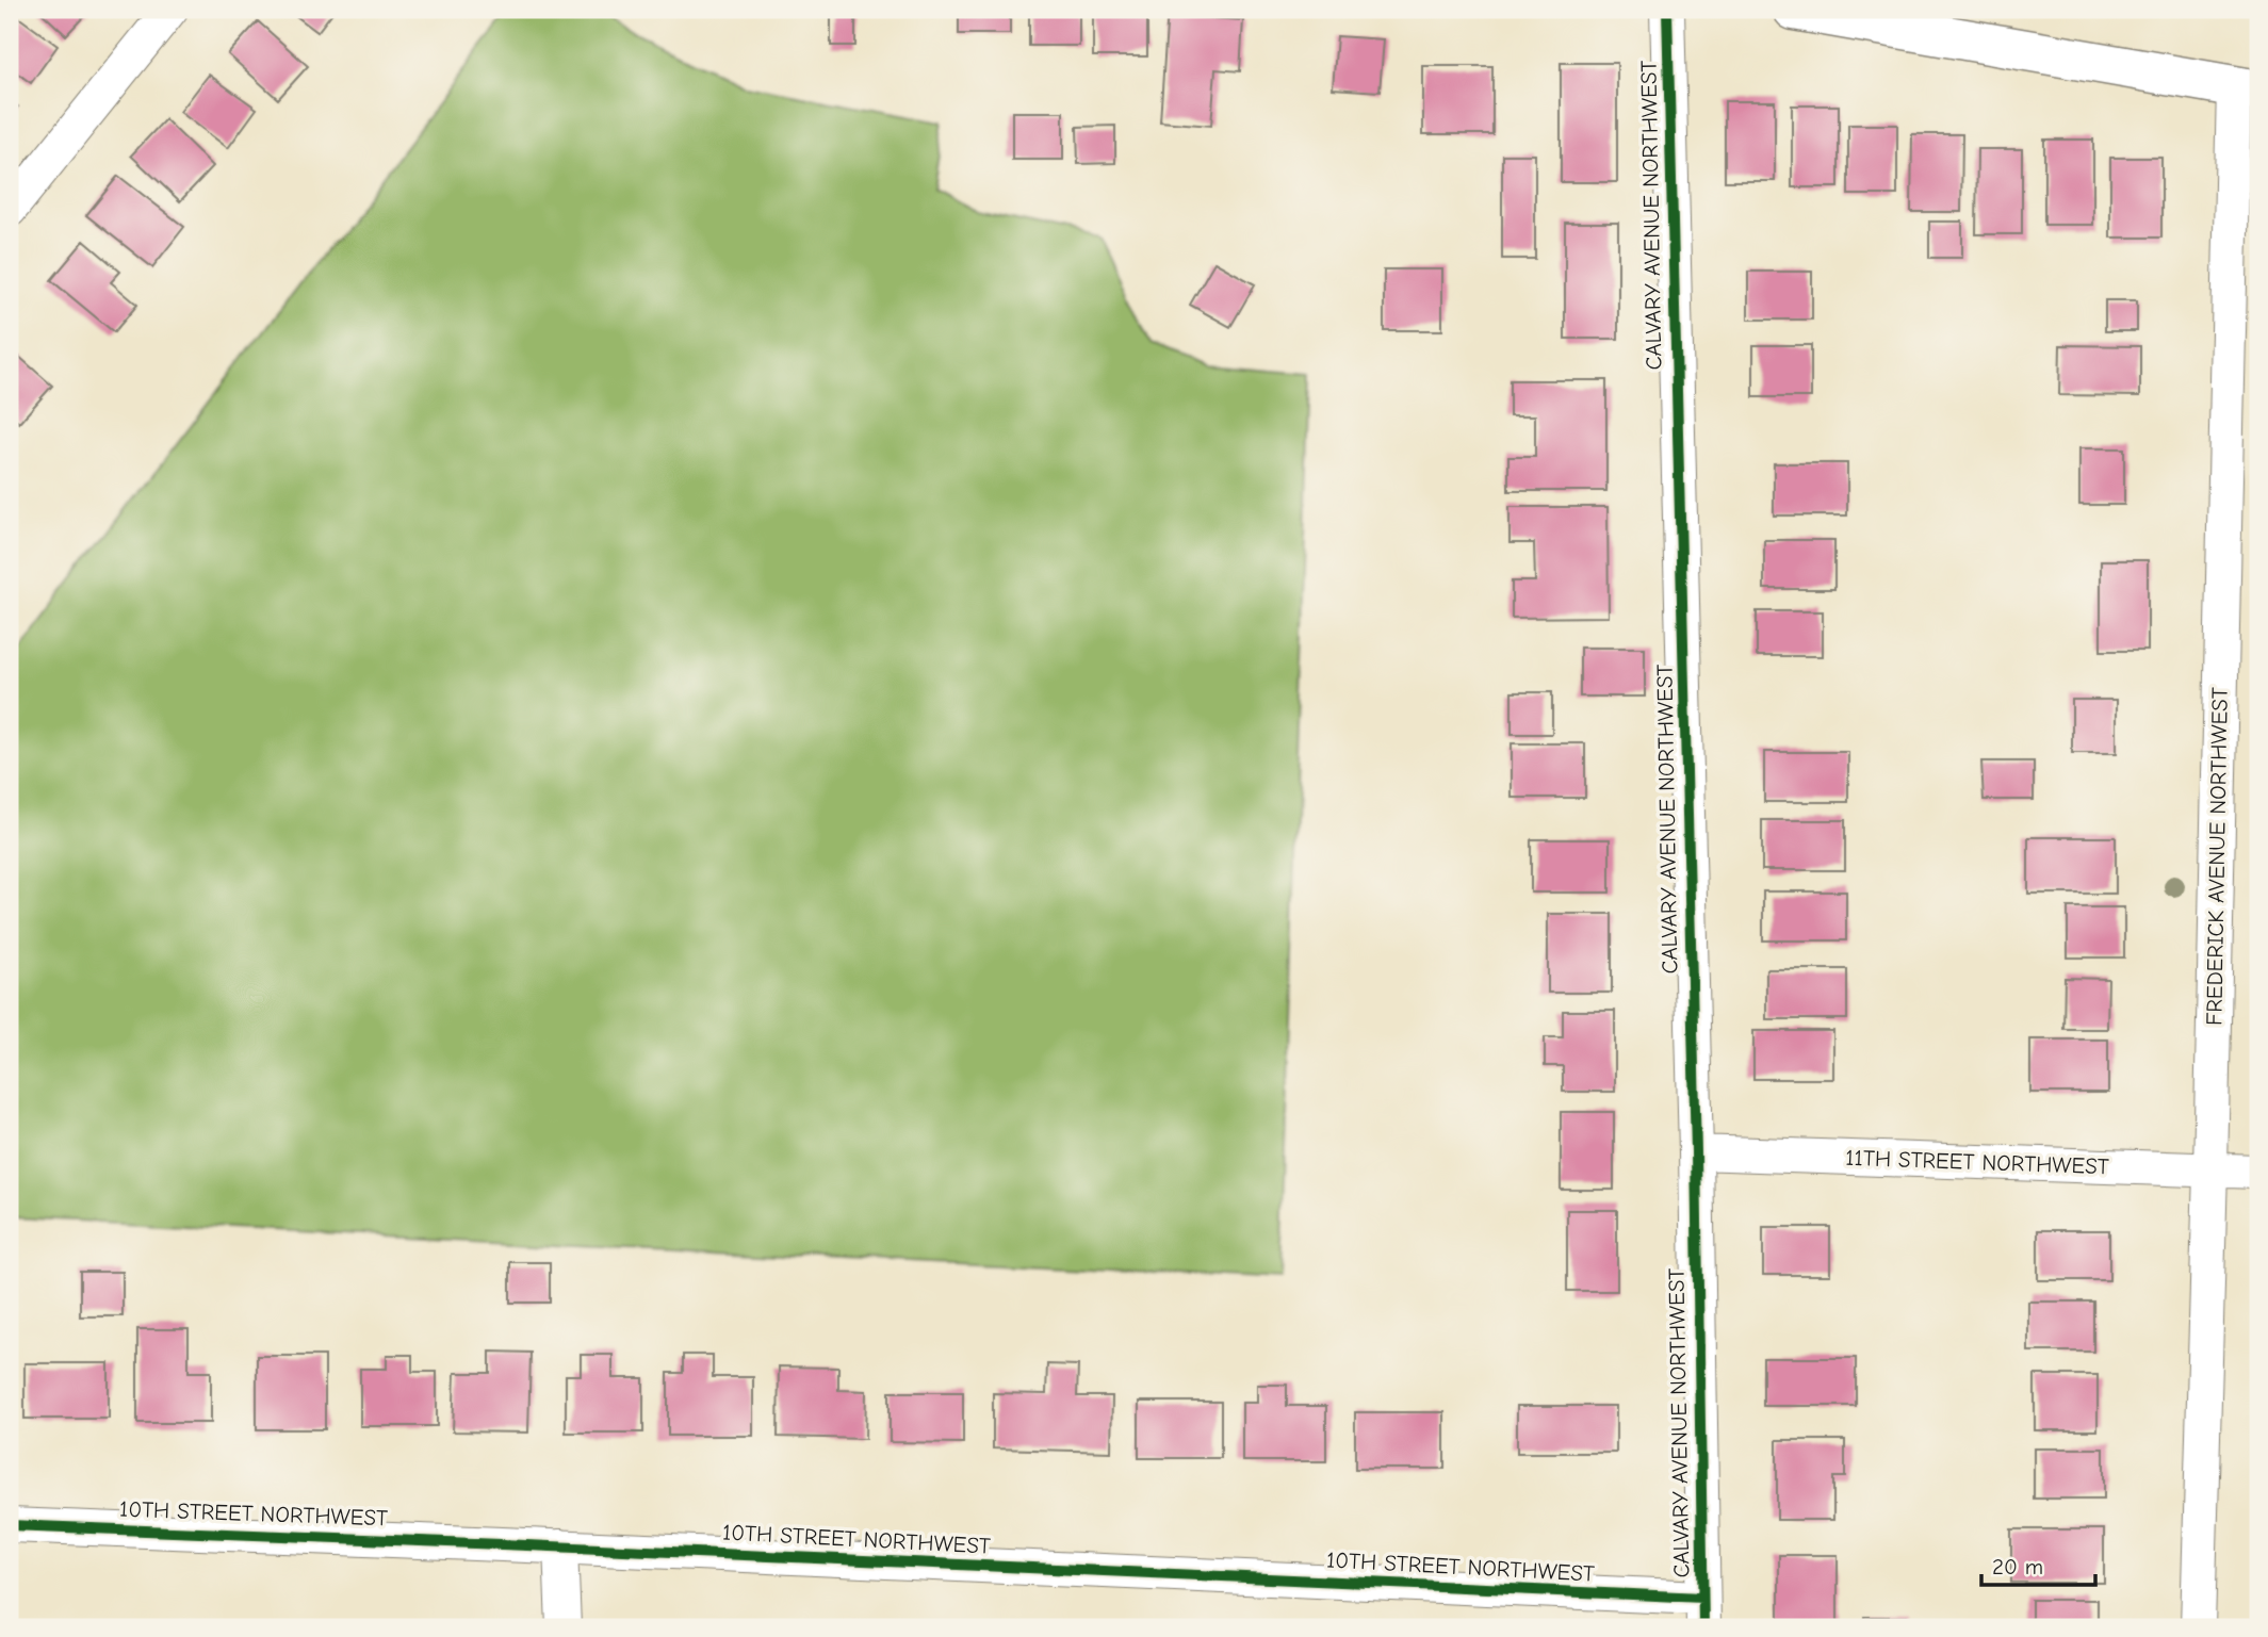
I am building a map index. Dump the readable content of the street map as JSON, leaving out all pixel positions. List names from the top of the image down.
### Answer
{
  "streets": {
    "street": [
      "CALVARY AVENUE NORTHWEST",
      "FREDERICK AVENUE NORTHWEST",
      "11TH STREET NORTHWEST",
      "10TH STREET NORTHWEST"
    ]
  },
  "crossings": [
    ["CALVARY AVENUE NORTHWEST", "11TH STREET NORTHWEST"],
    ["CALVARY AVENUE NORTHWEST", "10TH STREET NORTHWEST"],
    ["FREDERICK AVENUE NORTHWEST", "11TH STREET NORTHWEST"]
  ],
  "scale_bar": "20 m"
}
